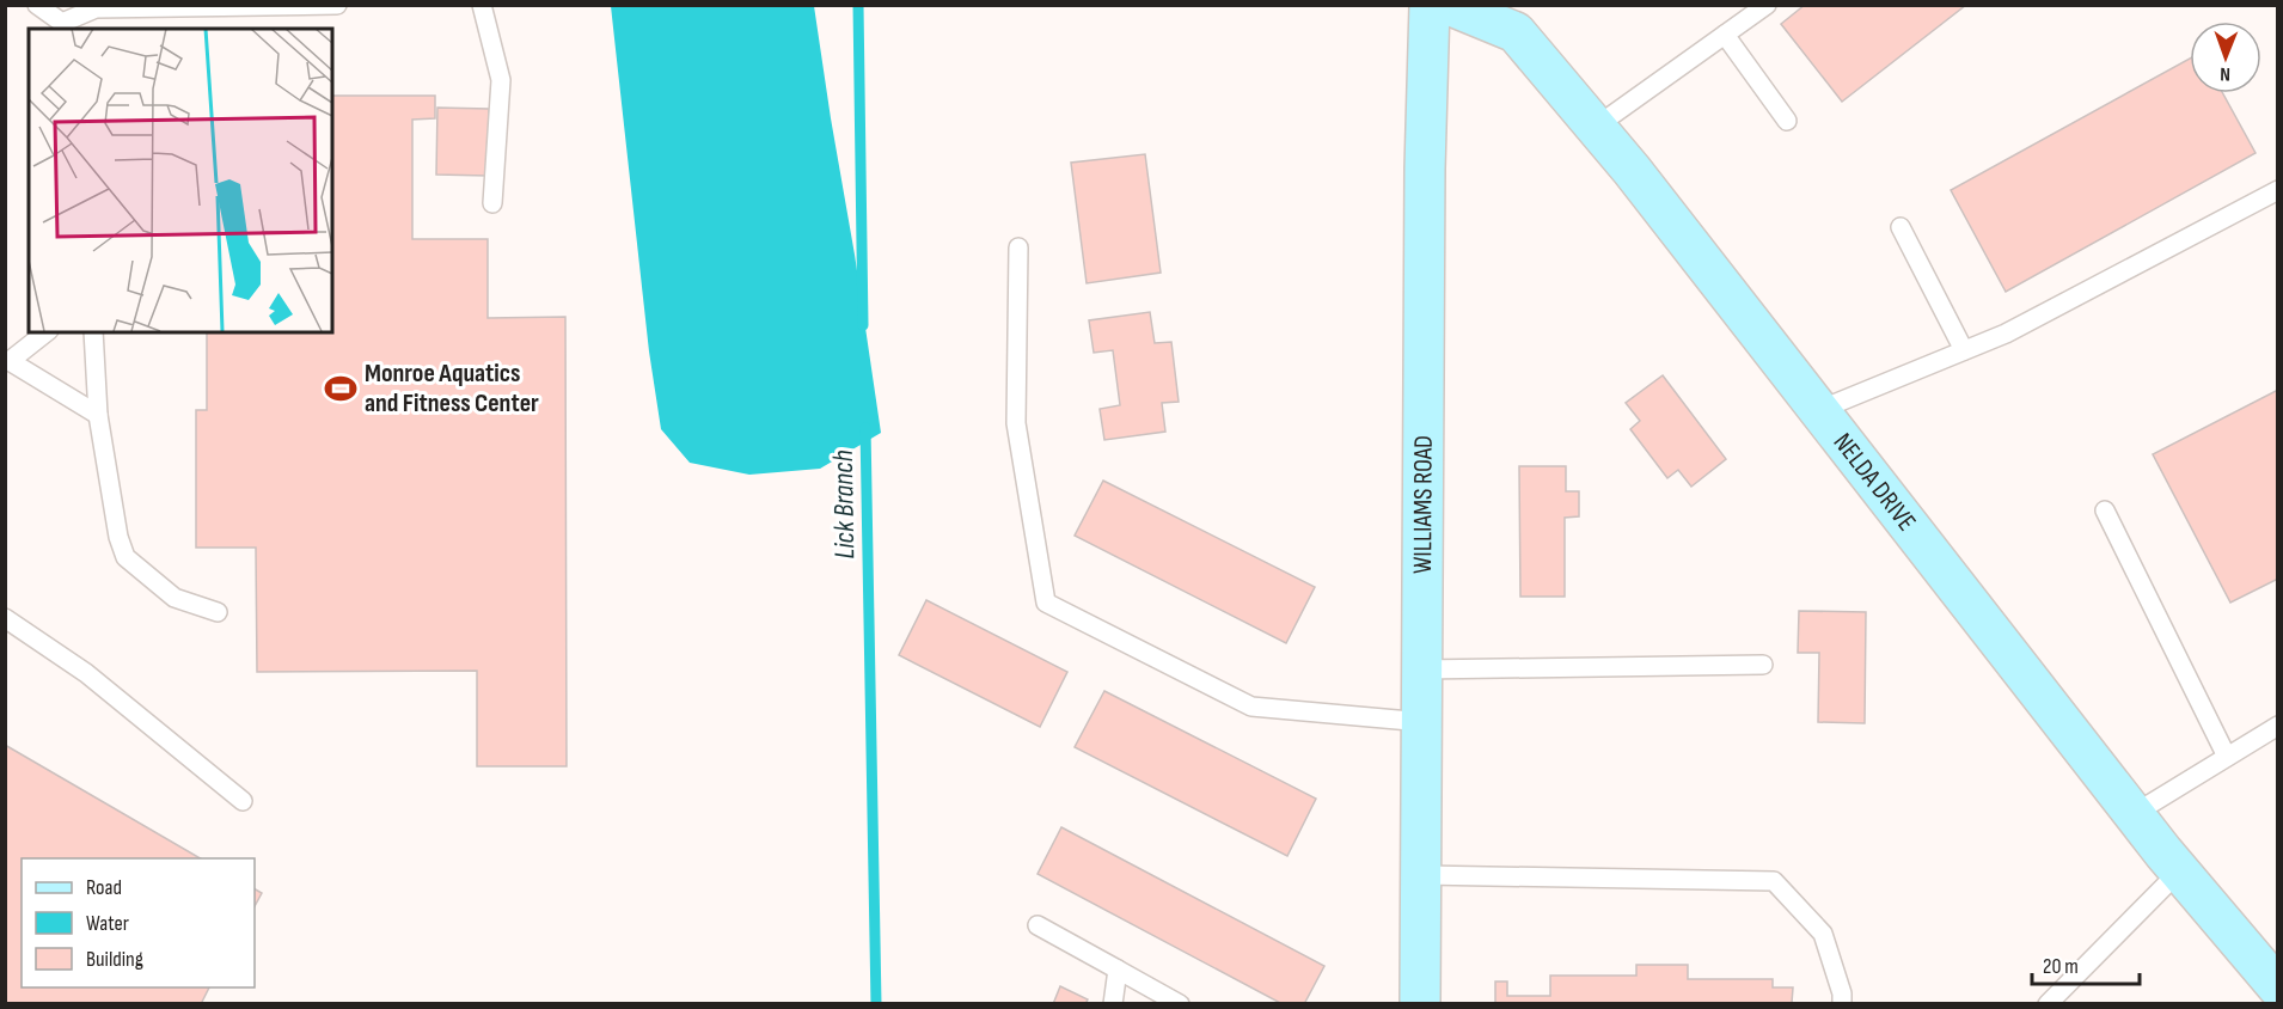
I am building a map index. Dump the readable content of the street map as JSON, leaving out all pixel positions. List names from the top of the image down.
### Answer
{
  "streets": {
    "street": ["NELDA DRIVE", "WILLIAMS ROAD"]
  },
  "water": ["Lick Branch"],
  "places": {
    "sports": ["Monroe Aquatics and Fitness Center"]
  },
  "legend": ["Road", "Water", "Building"],
  "scale_bar": "20 m",
  "north": "bottom"
}
